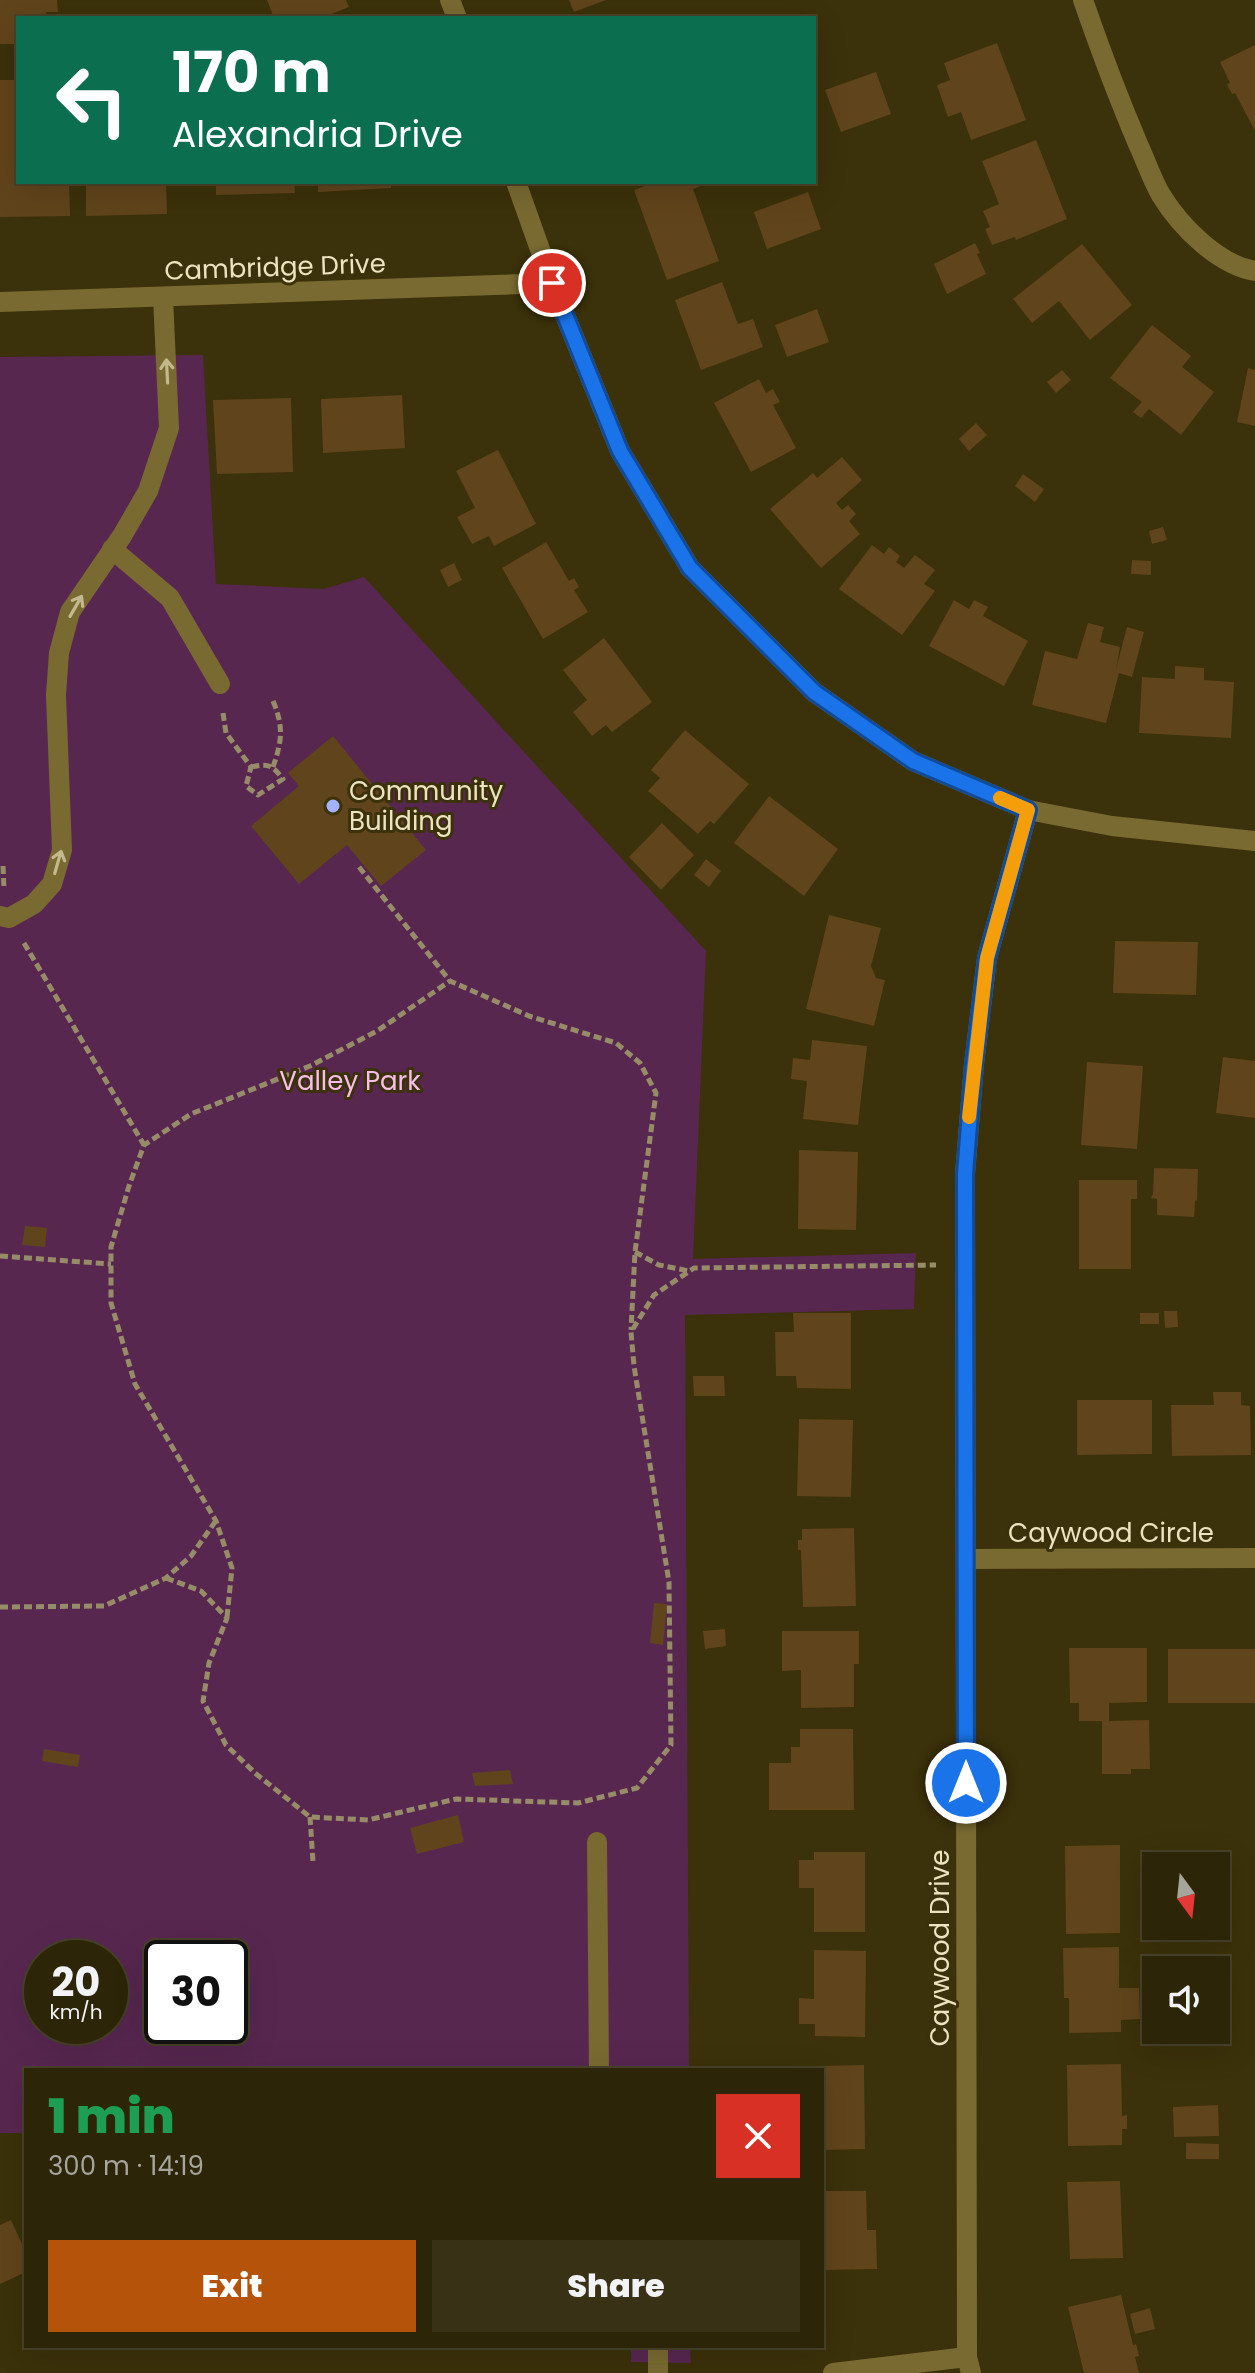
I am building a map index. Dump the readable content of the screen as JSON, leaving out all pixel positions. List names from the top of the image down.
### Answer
{
  "streets": {
    "street": ["Cambridge Drive", "Caywood Circle", "Caywood Drive"]
  },
  "crossings": [
    ["Caywood Circle", "Caywood Drive"]
  ],
  "parks": ["Valley Park"],
  "places": ["Community Building"],
  "north": "bottom",
  "page": {
    "turn": ["170 m", "Alexandria Drive"],
    "speed": "20 km/h",
    "limit": "30",
    "heading": ["1 min", "300 m · 14:19"],
    "buttons": ["Exit", "Share"]
  }
}
